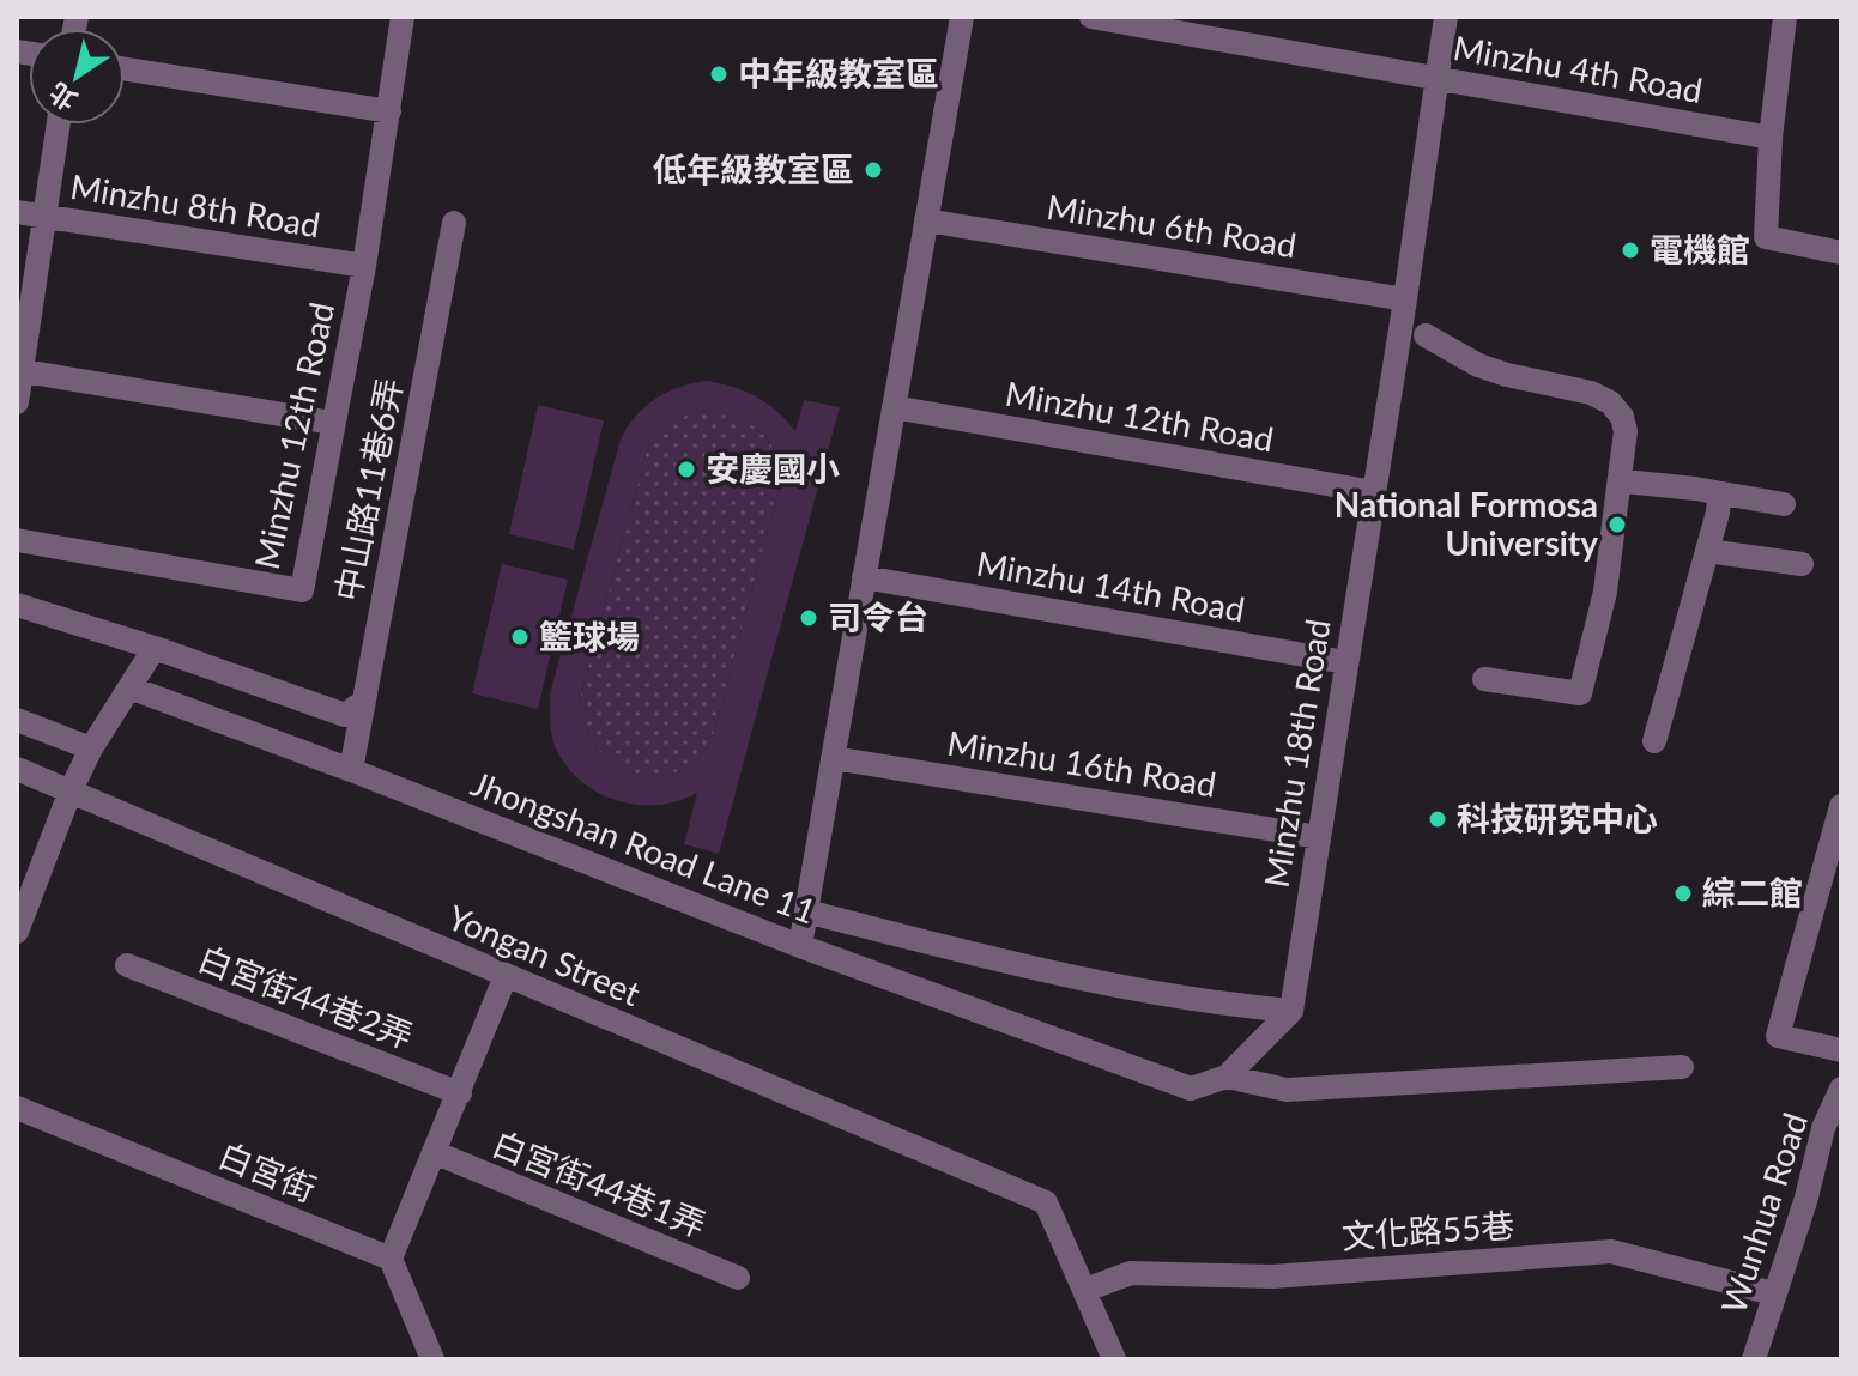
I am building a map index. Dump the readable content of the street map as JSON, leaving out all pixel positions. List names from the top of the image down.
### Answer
{
  "streets": {
    "street": [
      "Minzhu 4th Road",
      "Minzhu 8th Road",
      "Minzhu 6th Road",
      "Minzhu 12th Road",
      "中山路11巷6弄",
      "Minzhu 14th Road",
      "Minzhu 18th Road",
      "Minzhu 16th Road",
      "Jhongshan Road Lane 11",
      "Yongan Street",
      "白宮街44巷2弄",
      "白宮街",
      "白宮街44巷1弄",
      "Wunhua Road",
      "文化路55巷"
    ]
  },
  "crossings": [
    ["Minzhu 4th Road", "Minzhu 18th Road"],
    ["Minzhu 8th Road", "Minzhu 12th Road"],
    ["Minzhu 6th Road", "Minzhu 18th Road"],
    ["Minzhu 12th Road", "Minzhu 18th Road"],
    ["中山路11巷6弄", "Jhongshan Road Lane 11"],
    ["Minzhu 14th Road", "Minzhu 18th Road"],
    ["Minzhu 18th Road", "Minzhu 16th Road"],
    ["Yongan Street", "文化路55巷"],
    ["Wunhua Road", "文化路55巷"]
  ],
  "places": [
    "中年級教室區",
    "低年級教室區",
    "電機館",
    "安慶國小",
    "National Formosa University",
    "司令台",
    "籃球場",
    "科技研究中心",
    "綜二館"
  ],
  "north": "bottom left"
}
